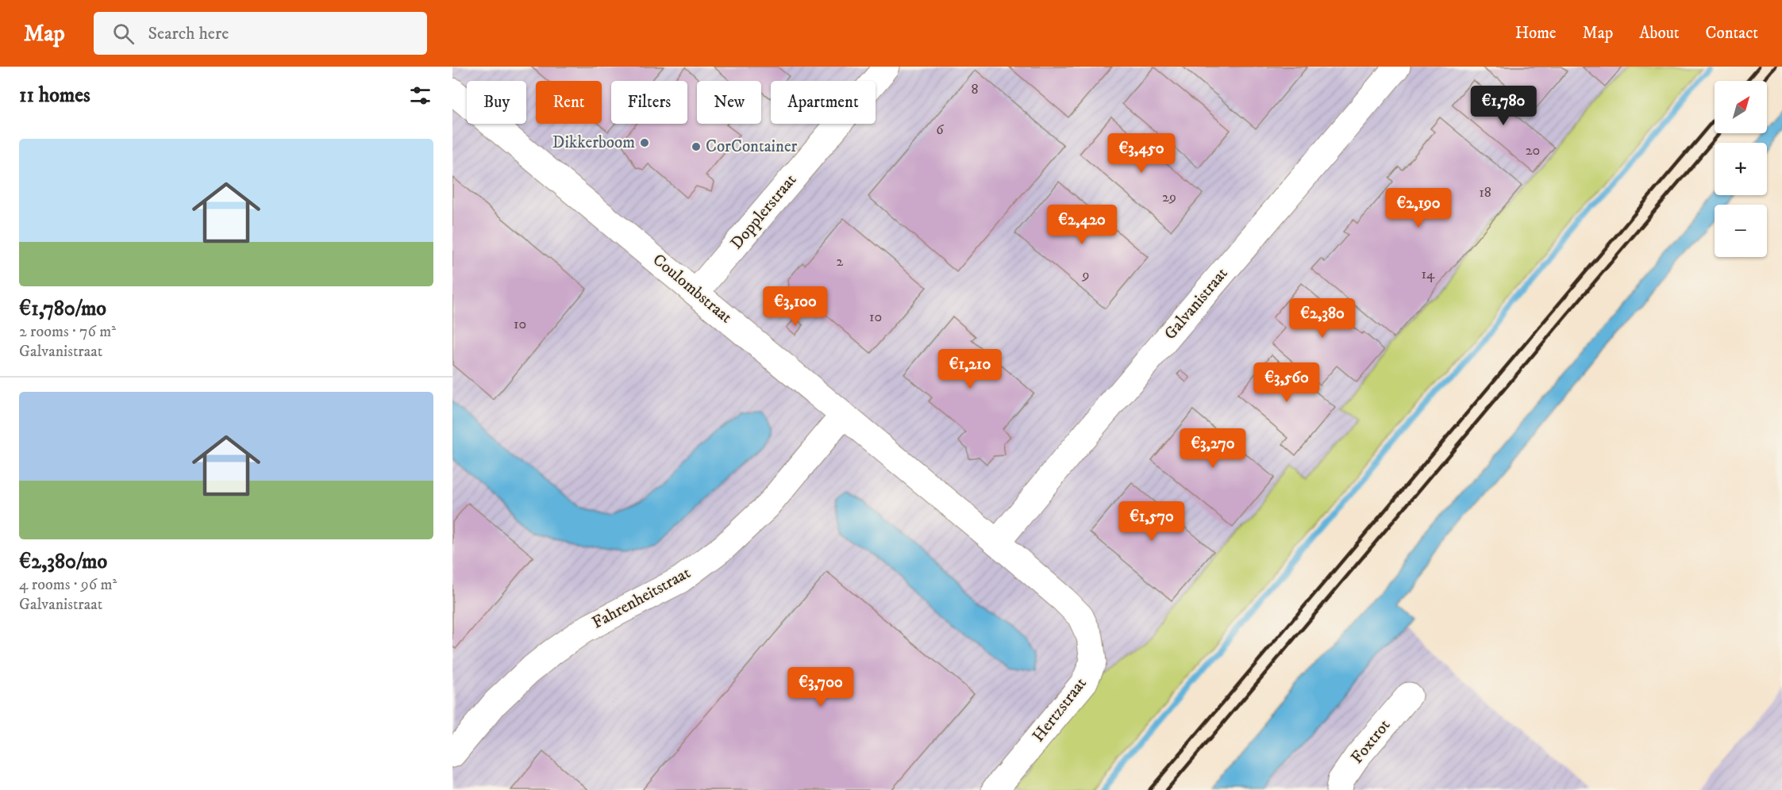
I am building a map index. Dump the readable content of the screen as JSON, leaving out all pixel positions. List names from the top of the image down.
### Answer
{
  "streets": {
    "street": [
      "Dopplerstraat",
      "Coulombstraat",
      "Galvanistraat",
      "Fahrenheitstraat",
      "Hertzstraat",
      "Foxtrot"
    ]
  },
  "crossings": [
    ["Dopplerstraat", "Coulombstraat"],
    ["Coulombstraat", "Galvanistraat"],
    ["Coulombstraat", "Fahrenheitstraat"],
    ["Coulombstraat", "Hertzstraat"],
    ["Galvanistraat", "Hertzstraat"]
  ],
  "places": ["Dikkerboom", "CorContainer"],
  "house_numbers": [
    "8",
    "6",
    "20",
    "18",
    "29",
    "2",
    "14",
    "9",
    "10",
    "10"
  ],
  "north": "top right",
  "page": {
    "header": "Map",
    "search": "Search here",
    "nav": [
      "Home",
      "Map",
      "About",
      "Contact"
    ],
    "heading": "11 homes",
    "map_buttons": ["+", "−"],
    "chip": [
      "Buy",
      "Rent",
      "Filters",
      "New",
      "Apartment"
    ],
    "price": [
      "€1,780",
      "€3,450",
      "€2,190",
      "€2,420",
      "€3,100",
      "€2,380",
      "€1,210",
      "€3,560",
      "€3,270",
      "€1,570",
      "€3,700"
    ],
    "list": [
      {
        "name": "€1,780/mo",
        "note": "2 rooms · 76 m² · Galvanistraat"
      },
      {
        "name": "€2,380/mo",
        "note": "4 rooms · 96 m² · Galvanistraat"
      }
    ]
  }
}
